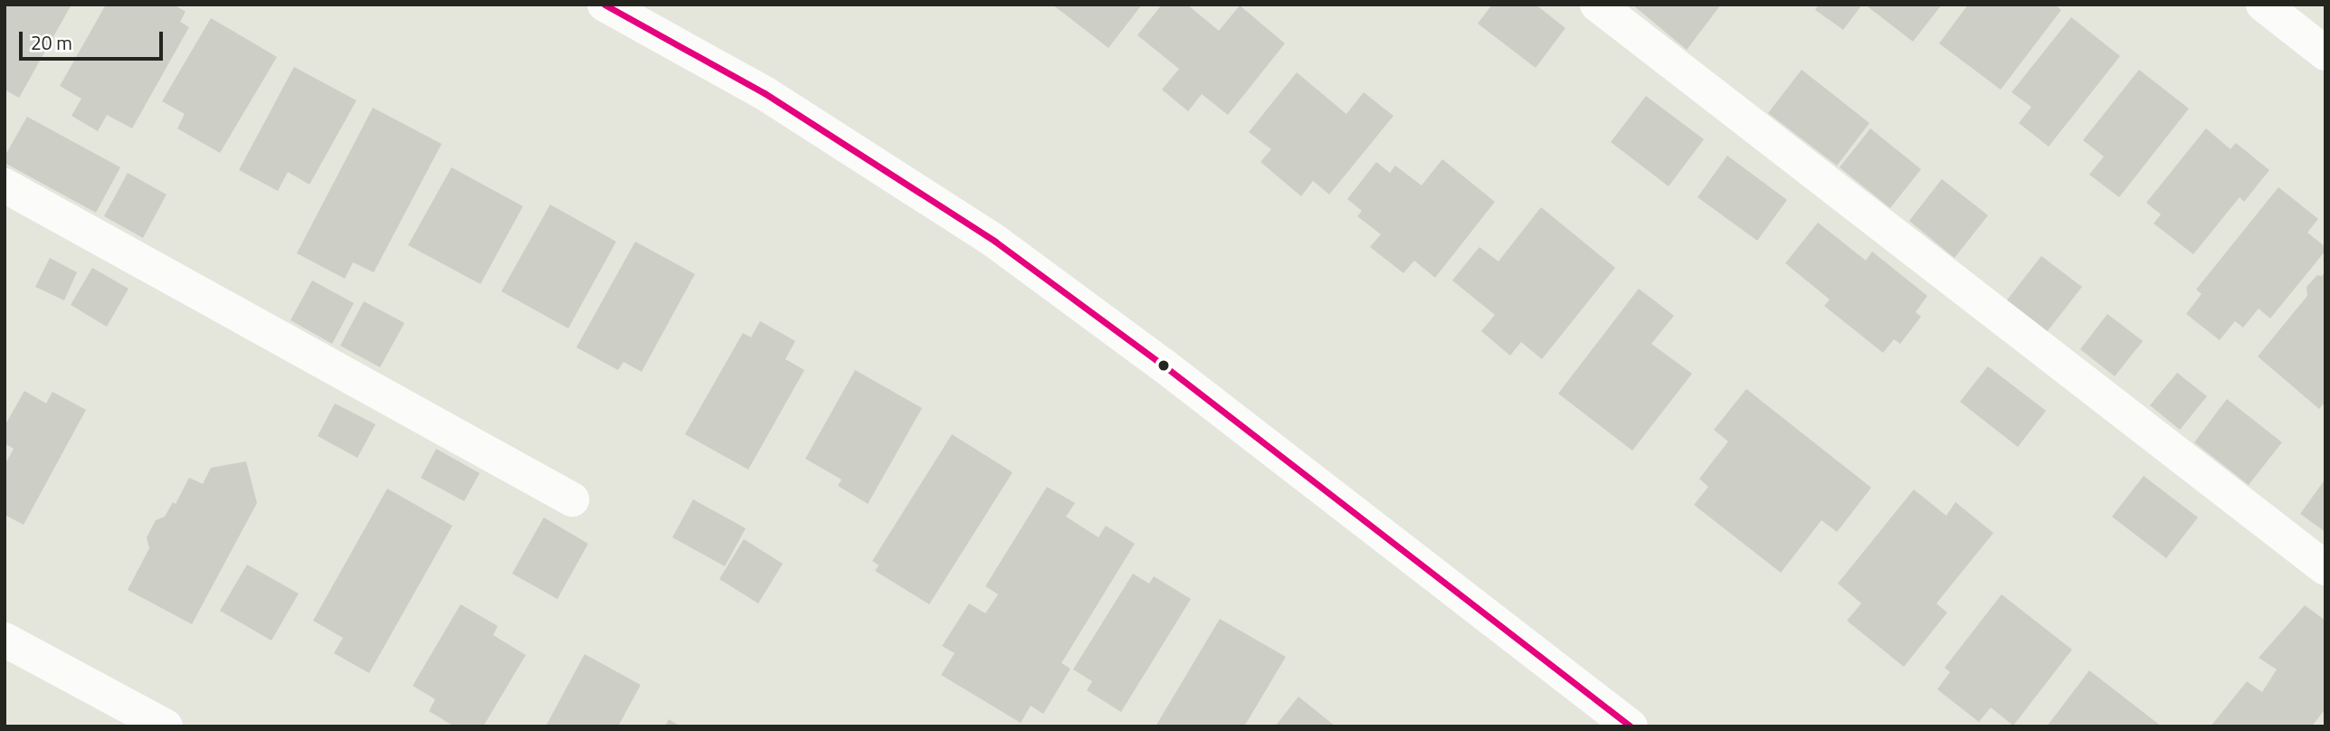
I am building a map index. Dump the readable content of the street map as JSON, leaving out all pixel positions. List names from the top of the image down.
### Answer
{
  "scale_bar": "20 m"
}
